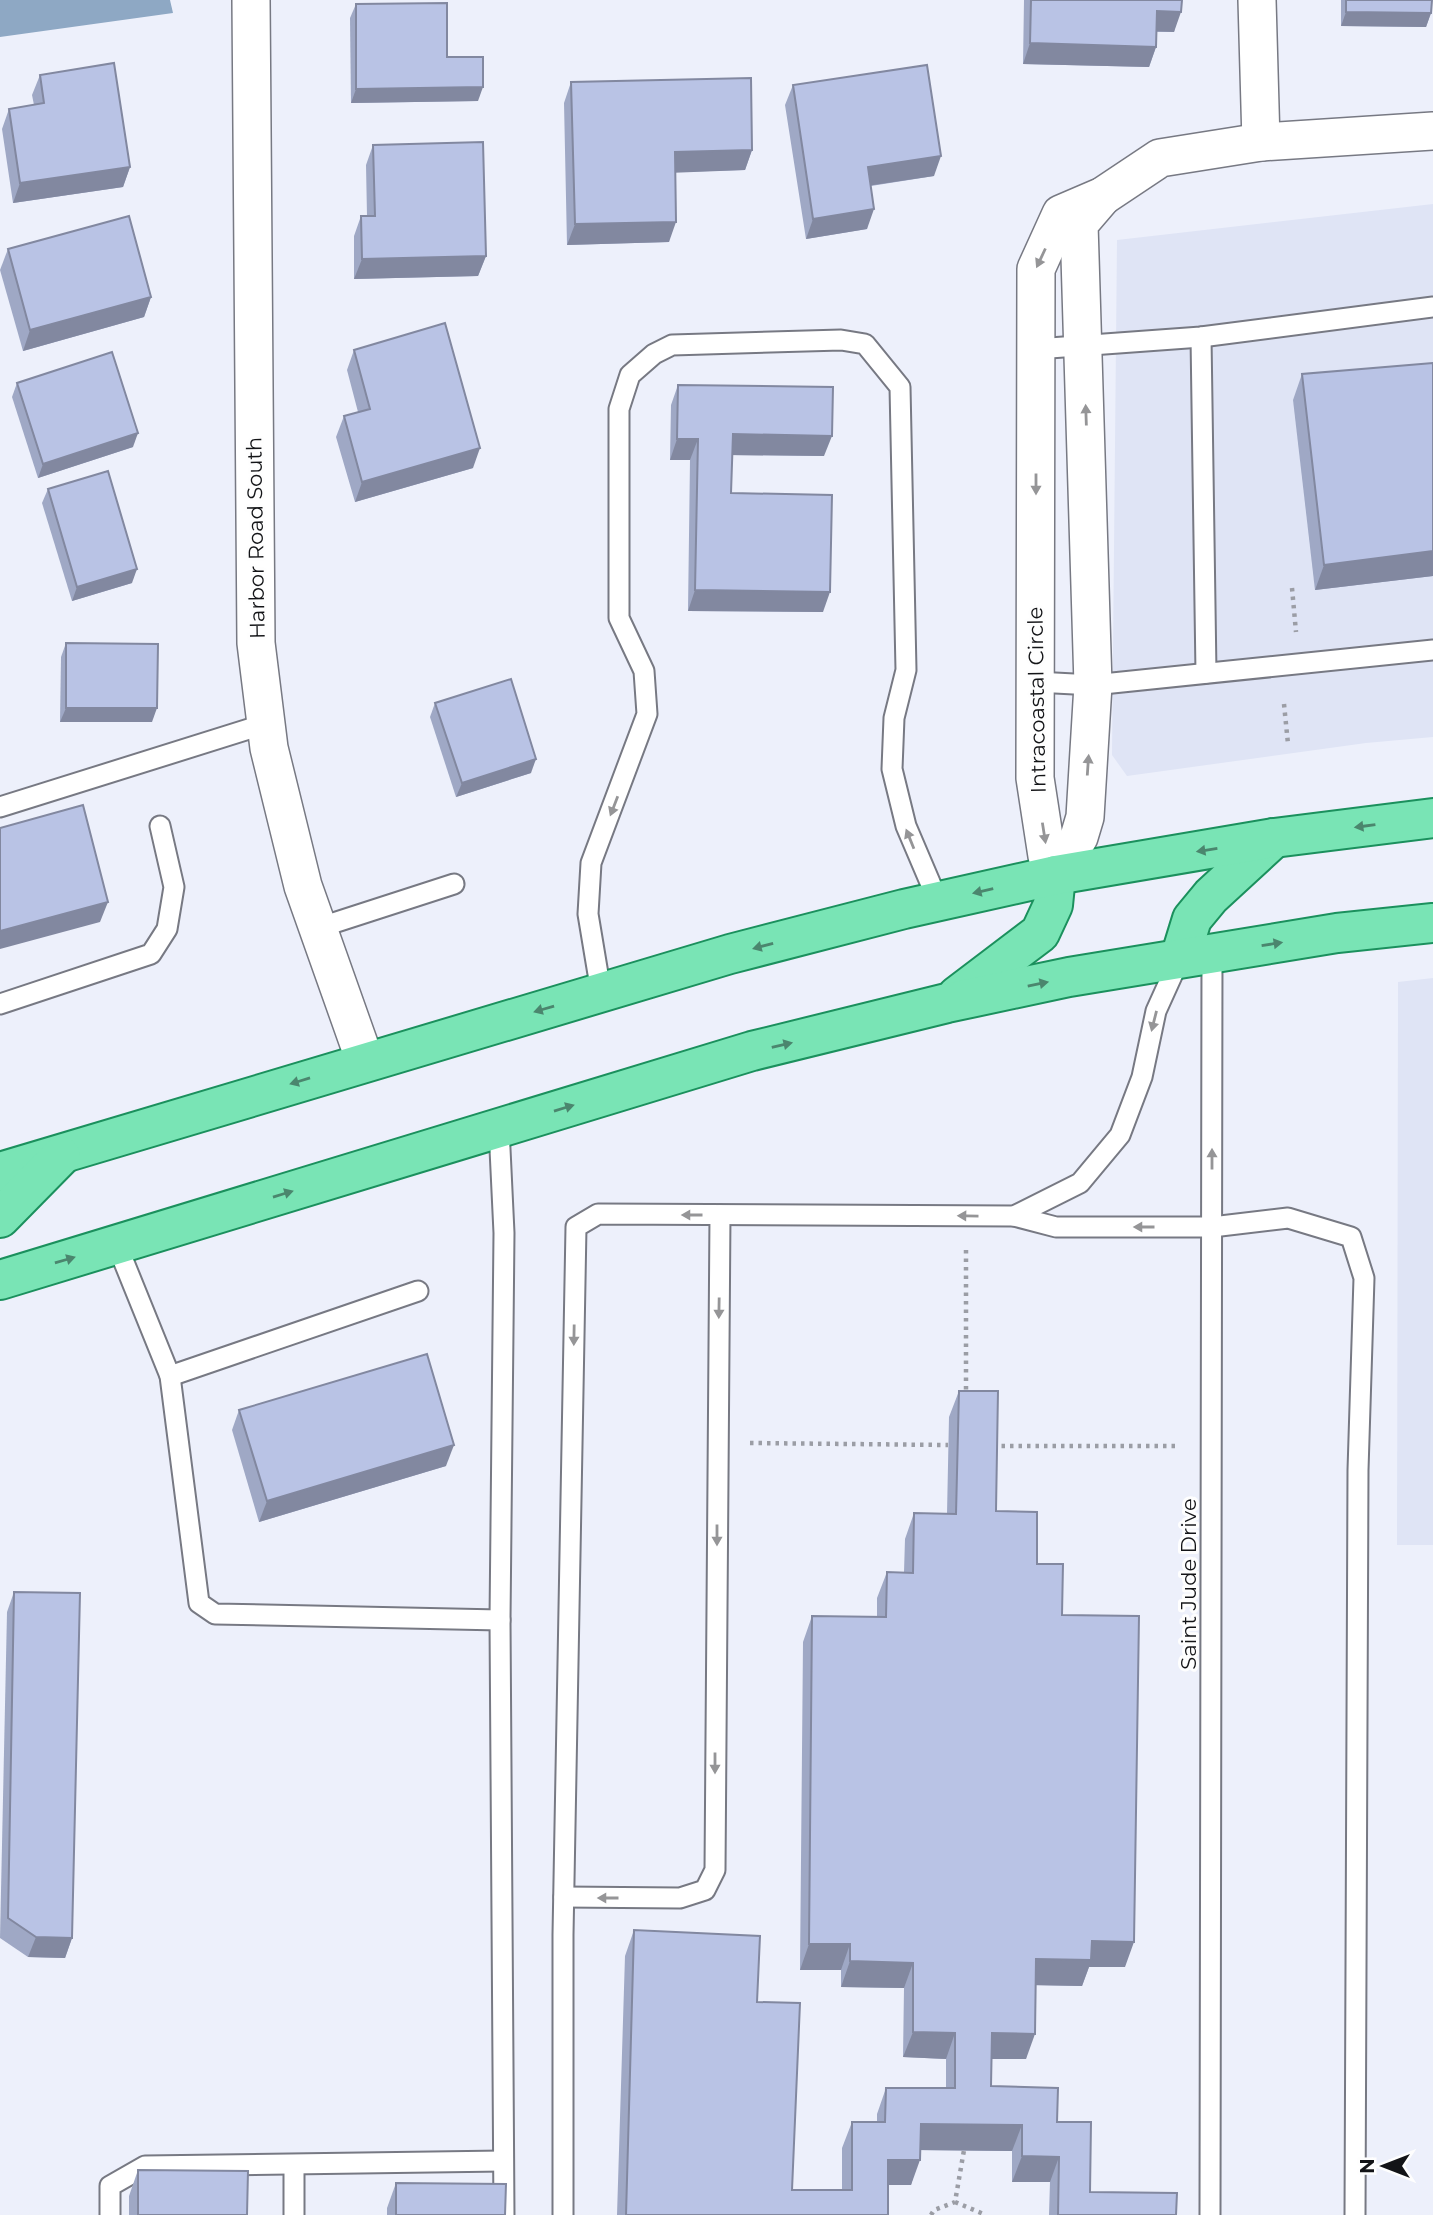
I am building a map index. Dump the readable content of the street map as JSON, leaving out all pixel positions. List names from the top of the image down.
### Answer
{
  "streets": {
    "street": ["Harbor Road South", "Intracoastal Circle"],
    "lane": ["Saint Jude Drive"]
  },
  "north": "left"
}
